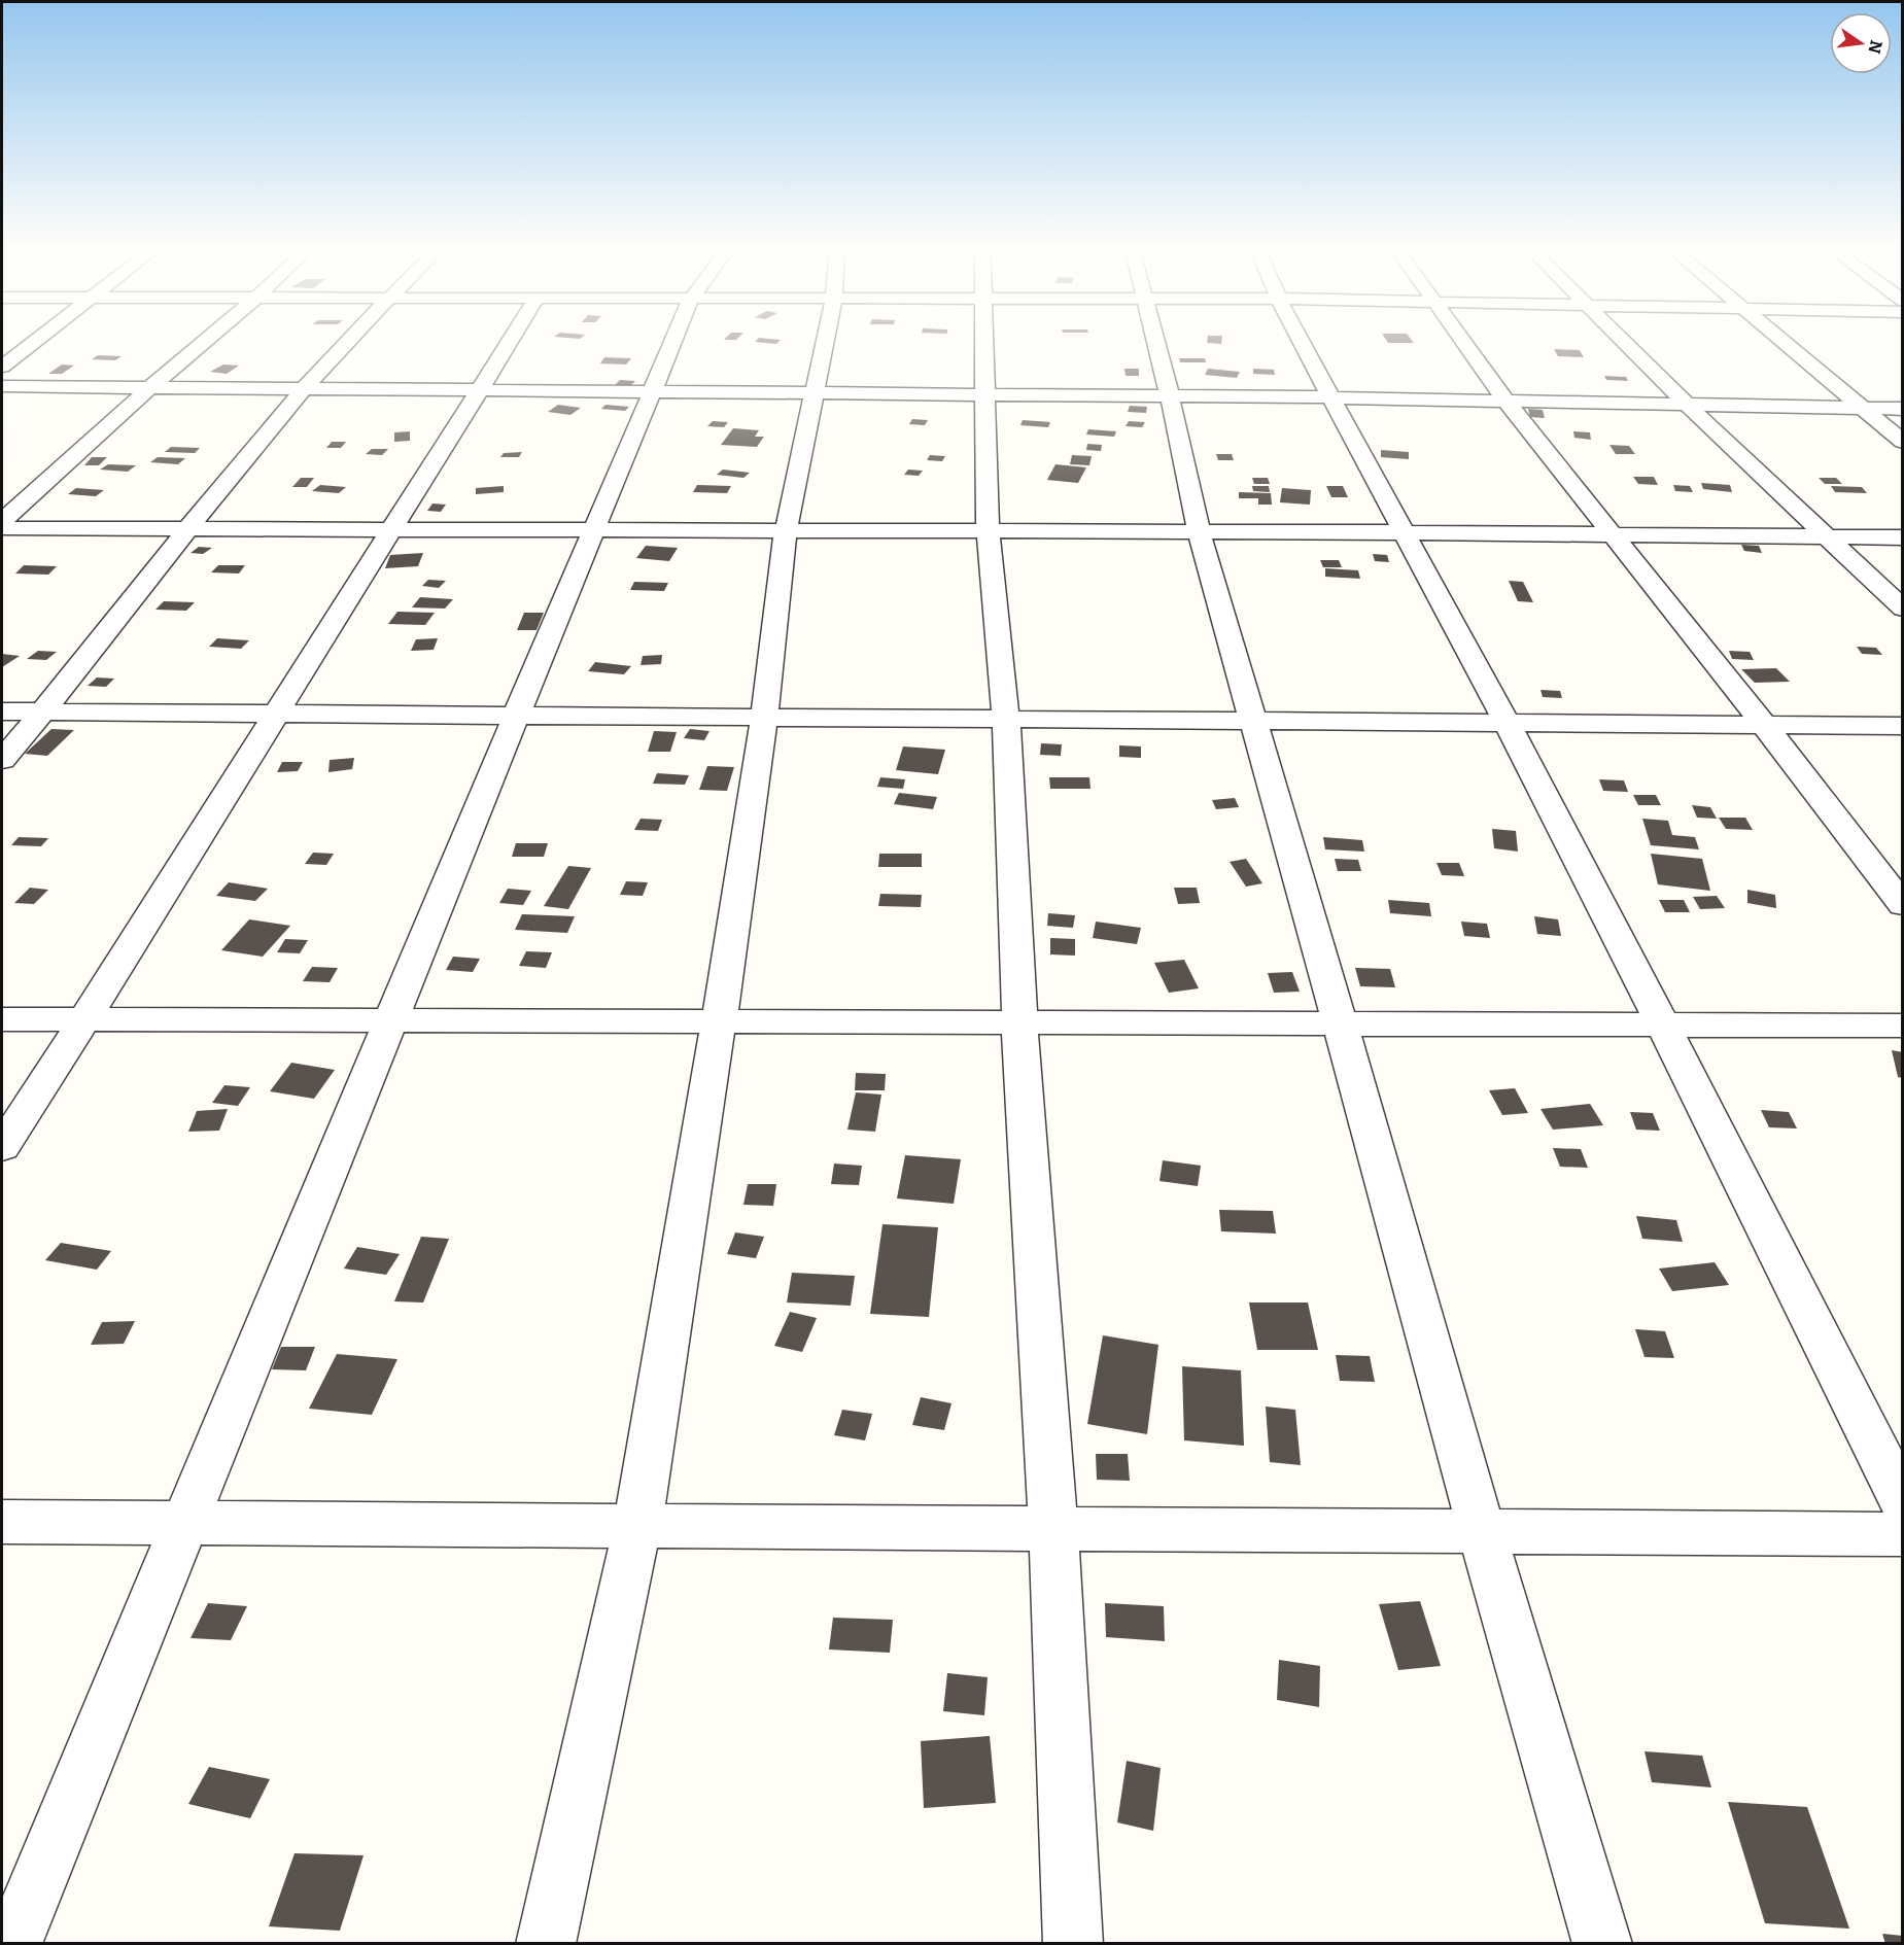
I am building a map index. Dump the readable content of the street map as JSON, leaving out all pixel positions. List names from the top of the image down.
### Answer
{
  "north": "right"
}
